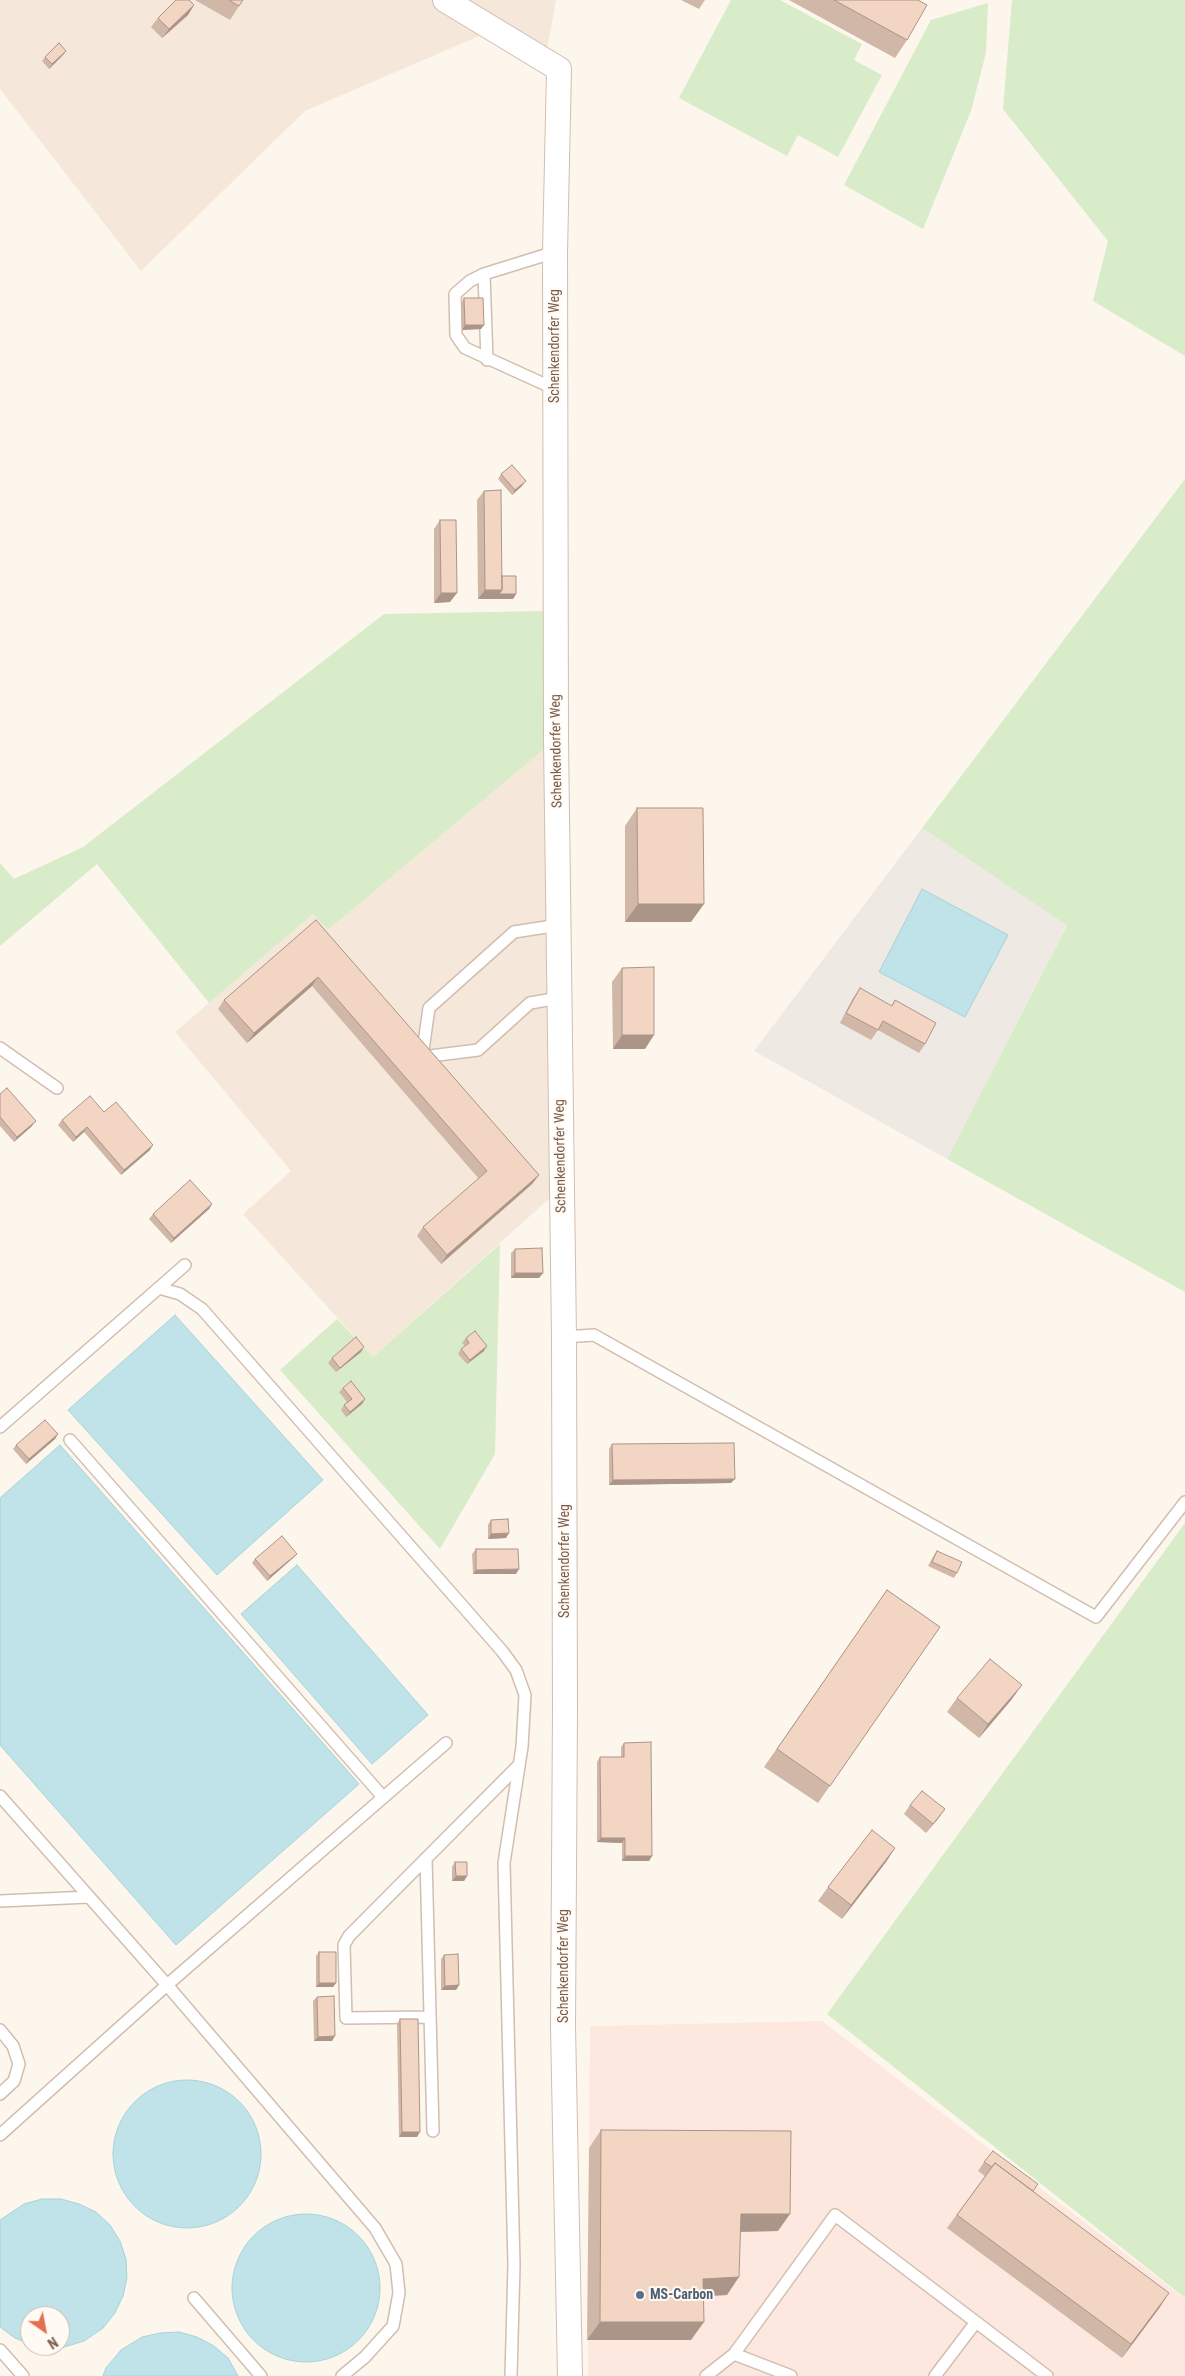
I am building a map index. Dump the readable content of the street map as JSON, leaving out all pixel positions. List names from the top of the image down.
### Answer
{
  "streets": {
    "street": ["Schenkendorfer Weg"]
  },
  "places": ["MS-Carbon"],
  "north": "bottom right"
}
